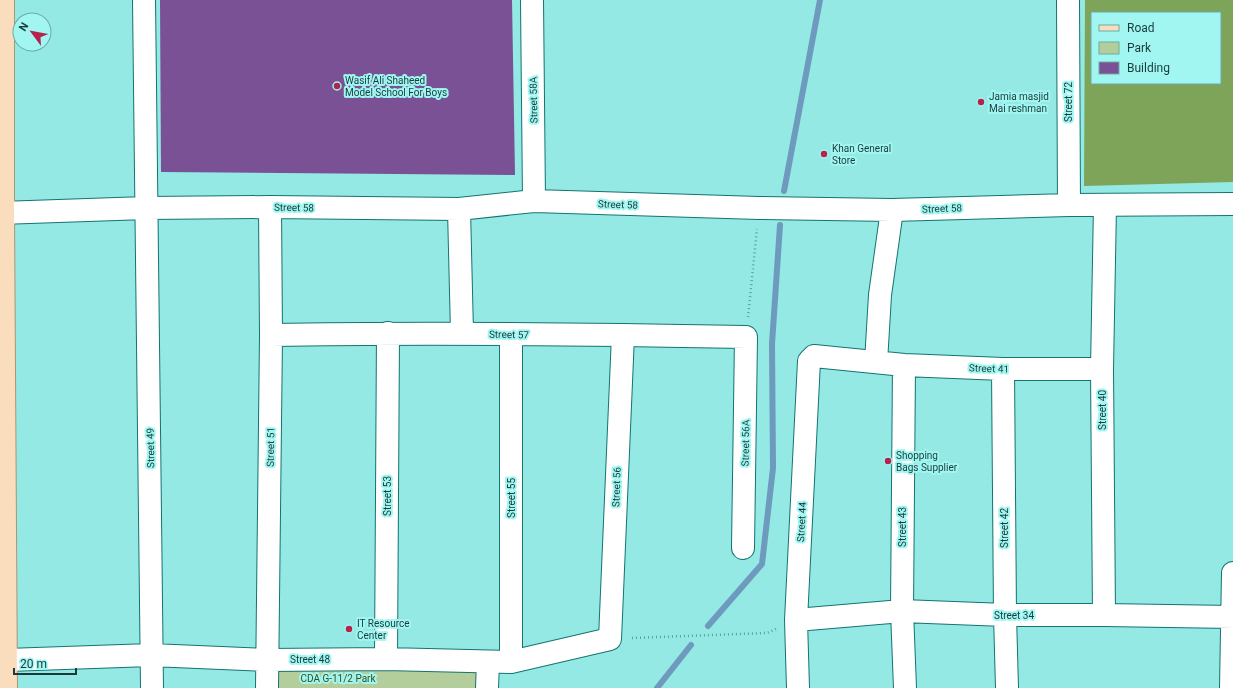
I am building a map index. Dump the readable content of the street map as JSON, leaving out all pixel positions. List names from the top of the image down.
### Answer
{
  "streets": {
    "street": [
      "Street 58A",
      "Street 72",
      "Street 58",
      "Street 57",
      "Street 41",
      "Street 40",
      "Street 56A",
      "Street 51",
      "Street 49",
      "Street 56",
      "Street 53",
      "Street 55",
      "Street 44",
      "Street 43",
      "Street 42",
      "Street 34",
      "Street 48"
    ]
  },
  "crossings": [
    ["Street 58A", "Street 58"],
    ["Street 72", "Street 58"],
    ["Street 58", "Street 40"],
    ["Street 58", "Street 51"],
    ["Street 58", "Street 49"],
    ["Street 57", "Street 56A"],
    ["Street 57", "Street 51"],
    ["Street 57", "Street 56"],
    ["Street 57", "Street 53"],
    ["Street 57", "Street 55"],
    ["Street 41", "Street 40"],
    ["Street 41", "Street 44"],
    ["Street 41", "Street 43"],
    ["Street 41", "Street 42"],
    ["Street 40", "Street 34"],
    ["Street 51", "Street 48"],
    ["Street 49", "Street 48"],
    ["Street 56", "Street 48"],
    ["Street 53", "Street 48"],
    ["Street 55", "Street 48"],
    ["Street 44", "Street 34"],
    ["Street 43", "Street 34"],
    ["Street 42", "Street 34"]
  ],
  "parks": ["CDA G-11/2 Park"],
  "places": [
    "Wasif Ali Shaheed Model School For Boys",
    "Jamia masjid Mai reshman",
    "Khan General Store",
    "Shopping Bags Supplier",
    "IT Resource Center"
  ],
  "legend": ["Road", "Park", "Building"],
  "scale_bar": "20 m",
  "north": "top left"
}
